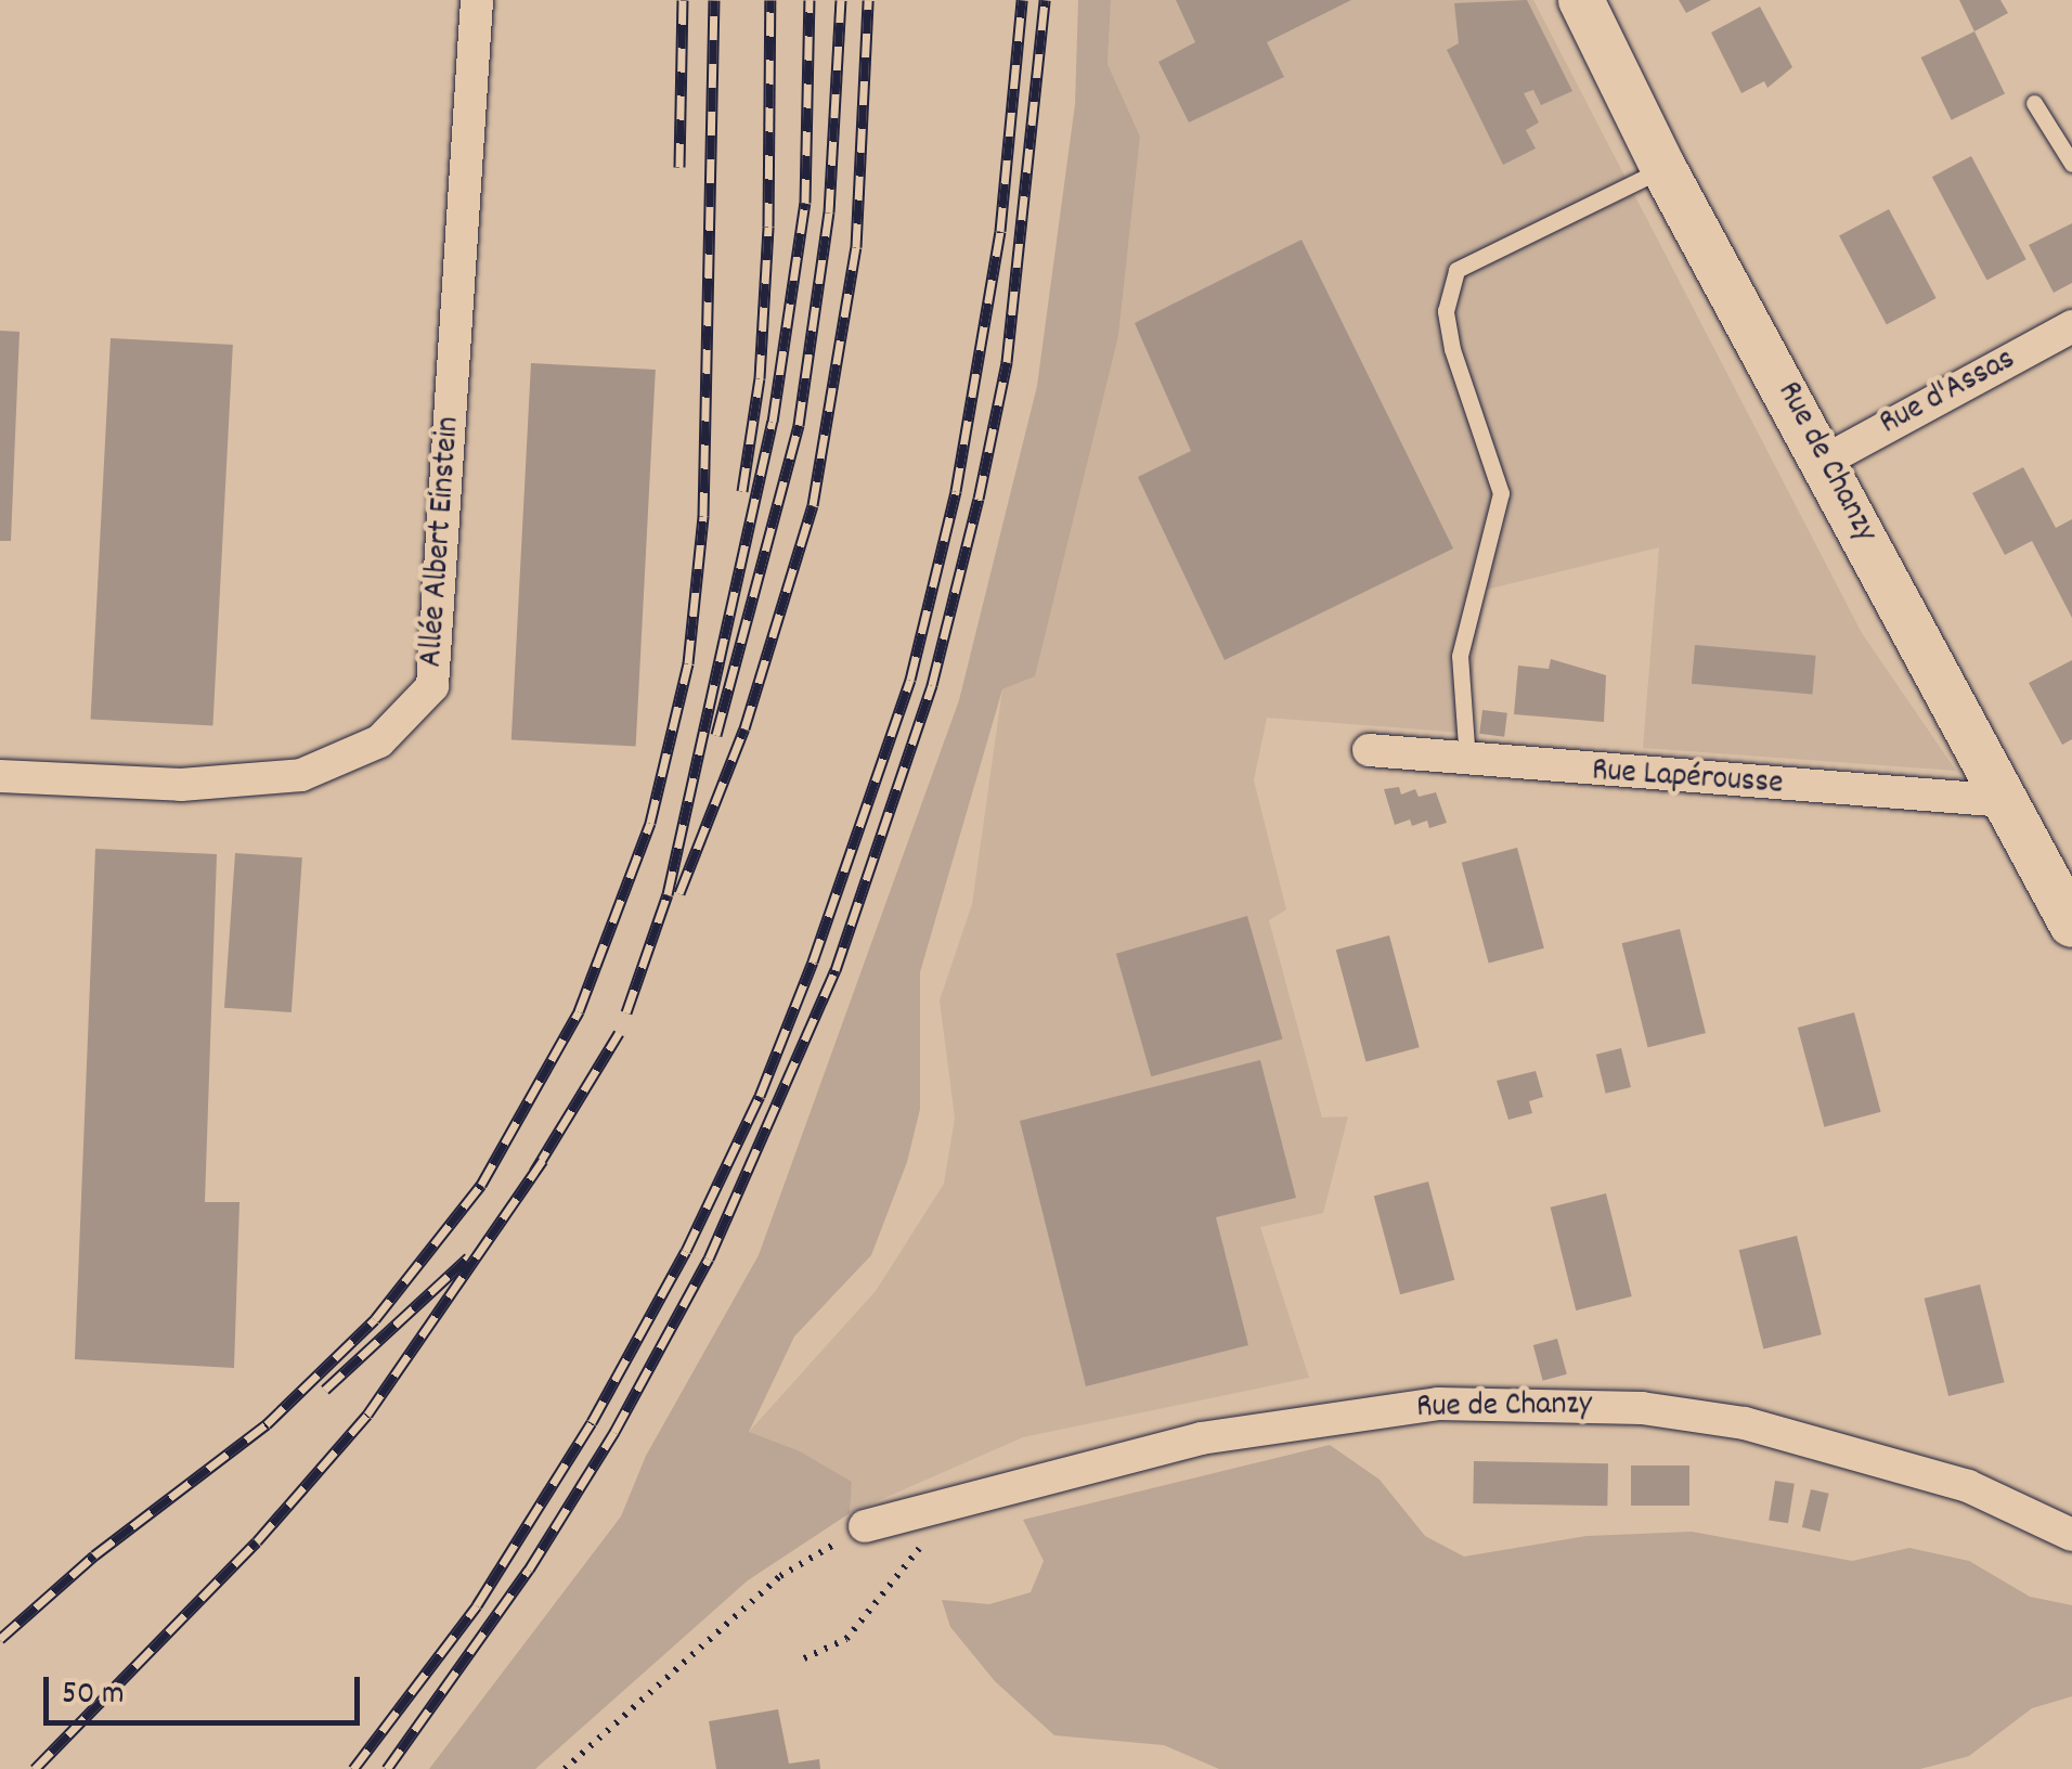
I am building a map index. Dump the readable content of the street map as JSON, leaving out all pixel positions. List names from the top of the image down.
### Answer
{
  "streets": {
    "main road": ["Rue de Chanzy"],
    "street": ["Rue d'Assas", "Allée Albert Einstein", "Rue Lapérousse"]
  },
  "crossings": [
    ["Rue d'Assas", "Rue de Chanzy"],
    ["Rue de Chanzy", "Rue Lapérousse"]
  ],
  "scale_bar": "50 m"
}
